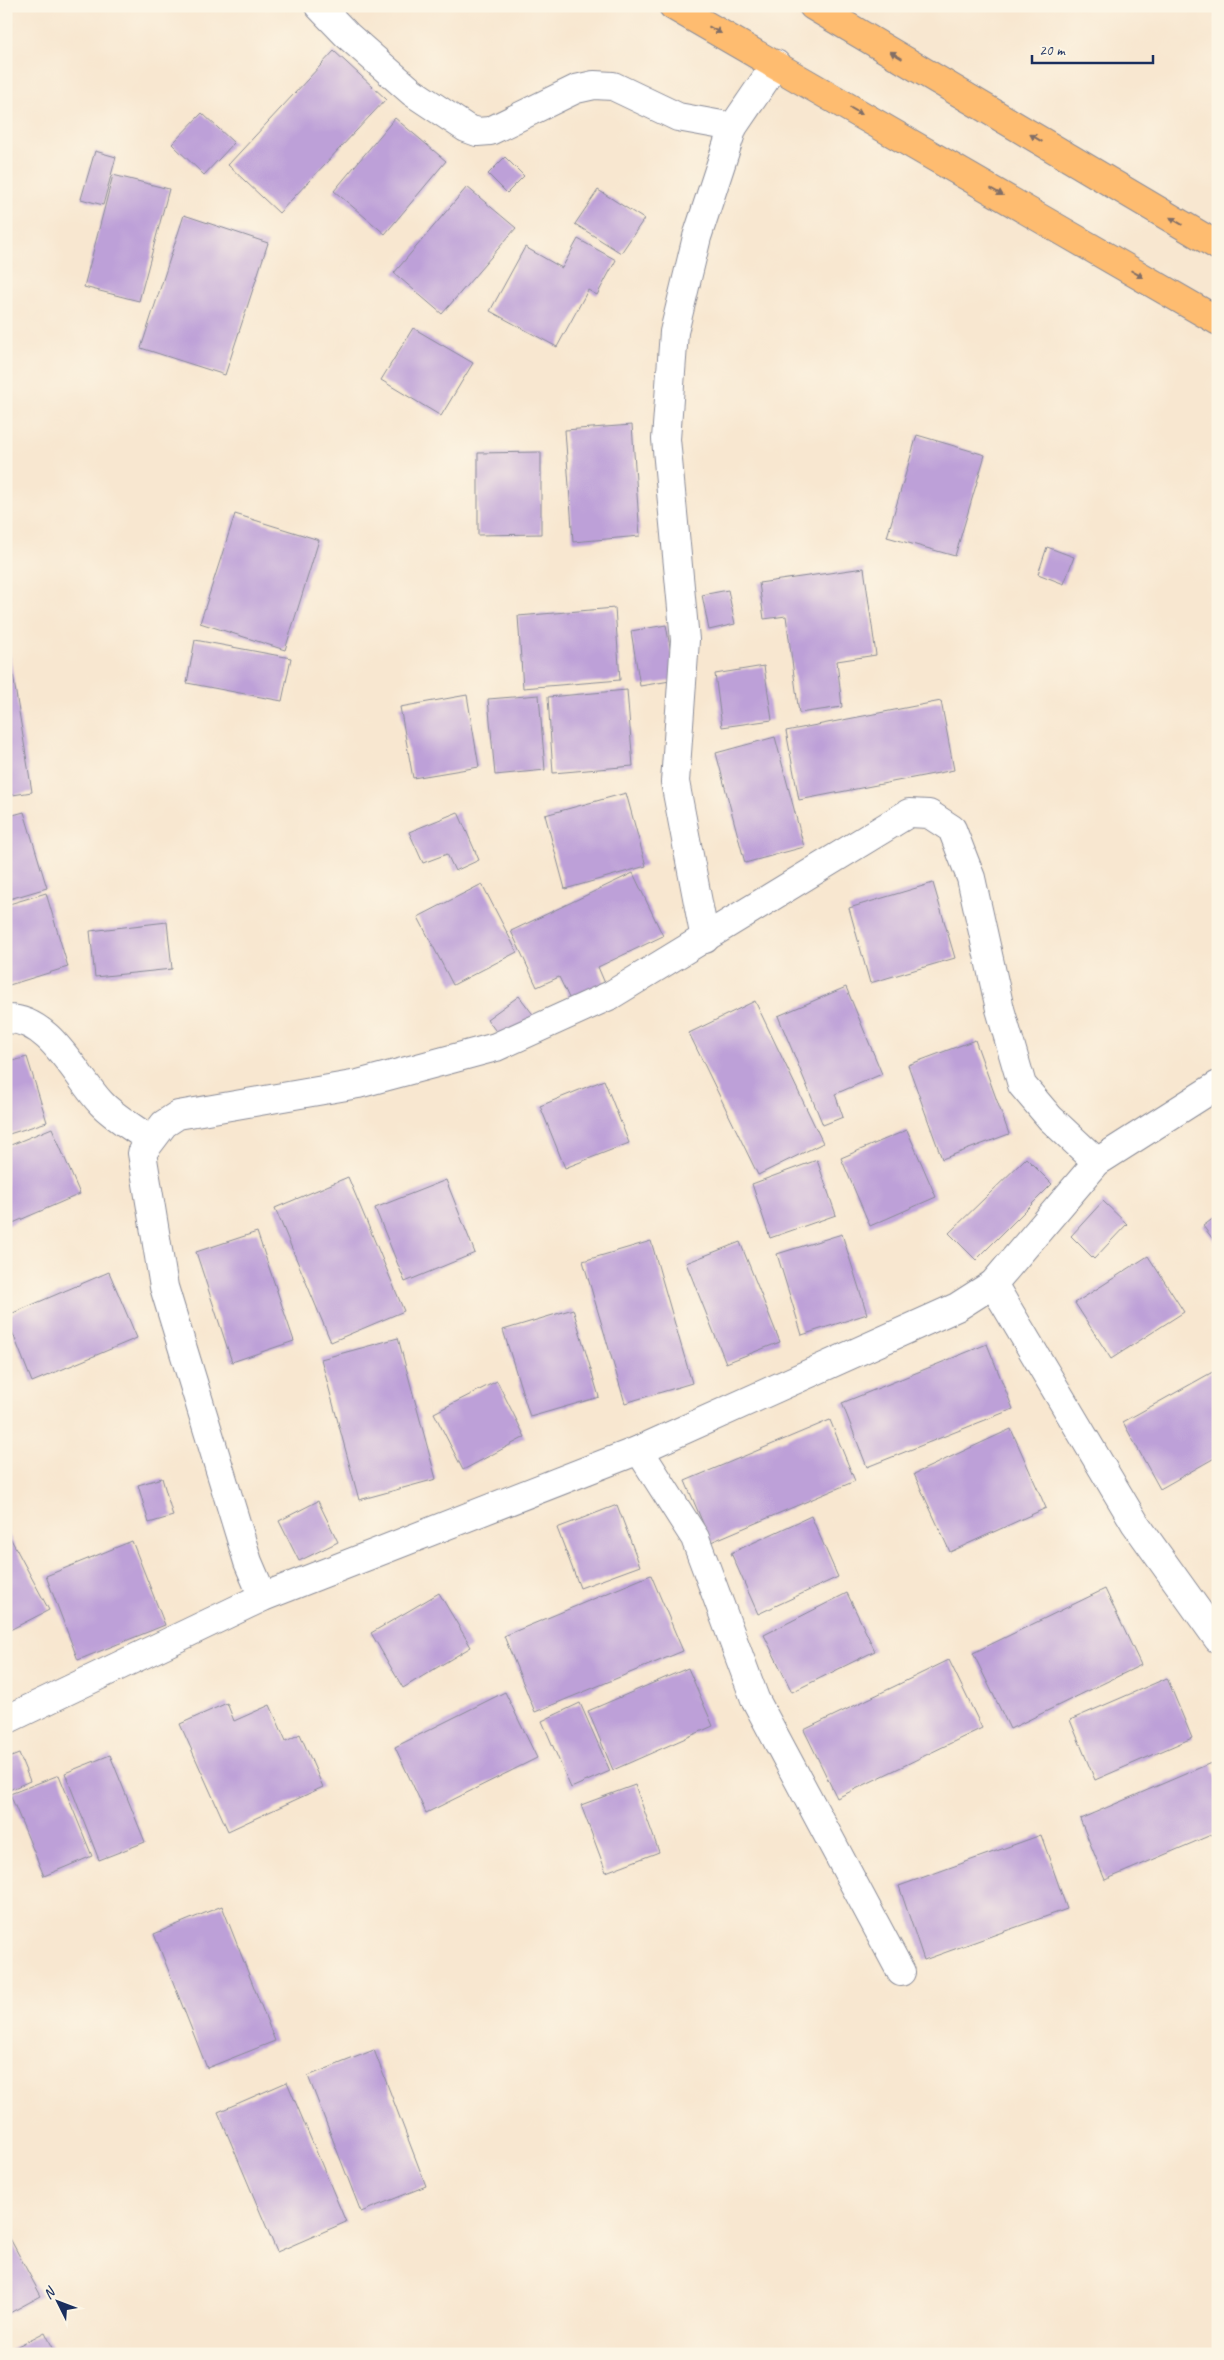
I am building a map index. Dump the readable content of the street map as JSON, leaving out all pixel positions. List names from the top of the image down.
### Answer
{
  "scale_bar": "20 m",
  "north": "top left"
}
